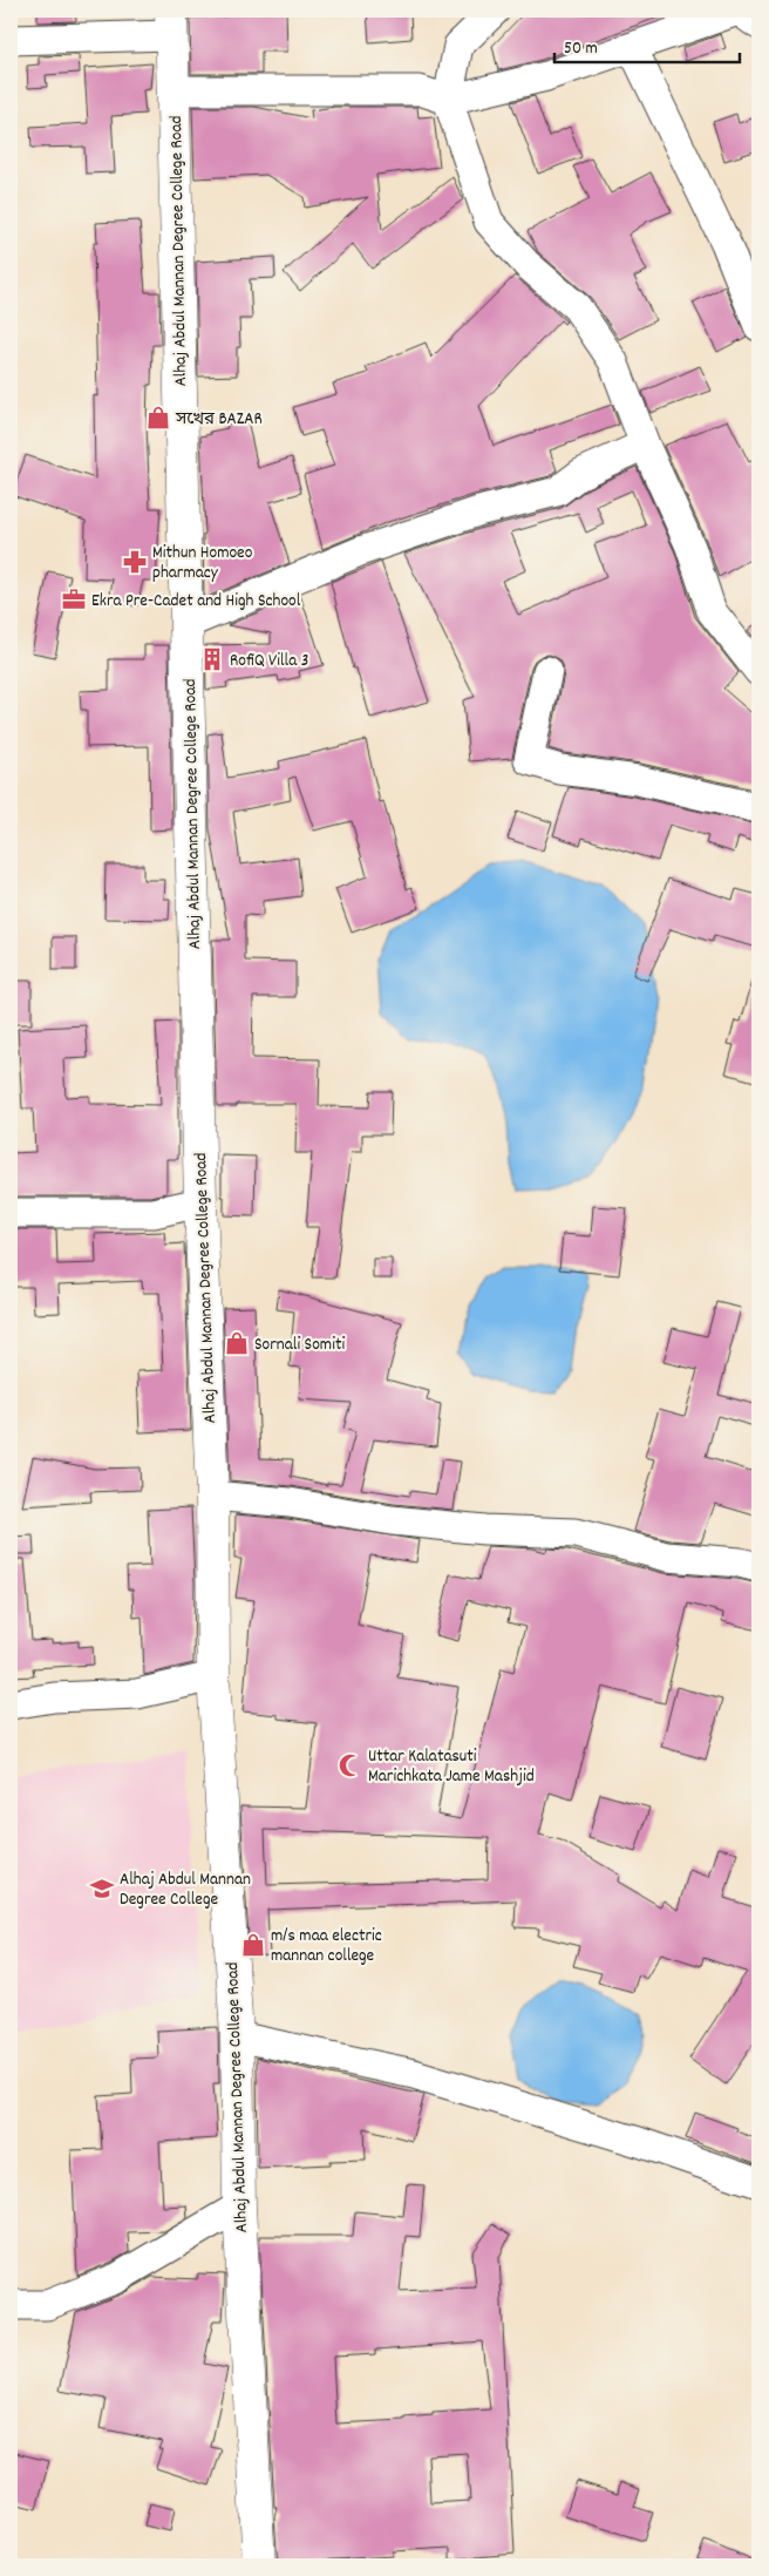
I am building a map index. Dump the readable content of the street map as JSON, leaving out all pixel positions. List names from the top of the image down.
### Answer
{
  "streets": {
    "street": ["Alhaj Abdul Mannan Degree College Road"]
  },
  "places": {
    "shop": ["সখের BAZAR", "Sornali Somiti", "m/s maa electric mannan college"],
    "pharmacy": ["Mithun Homoeo pharmacy"],
    "office": ["Ekra Pre-Cadet and High School"],
    "building": ["RofiQ Villa 3"],
    "mosque": ["Uttar Kalatasuti Marichkata Jame Mashjid"],
    "school or university": ["Alhaj Abdul Mannan Degree College"]
  },
  "scale_bar": "50 m"
}
